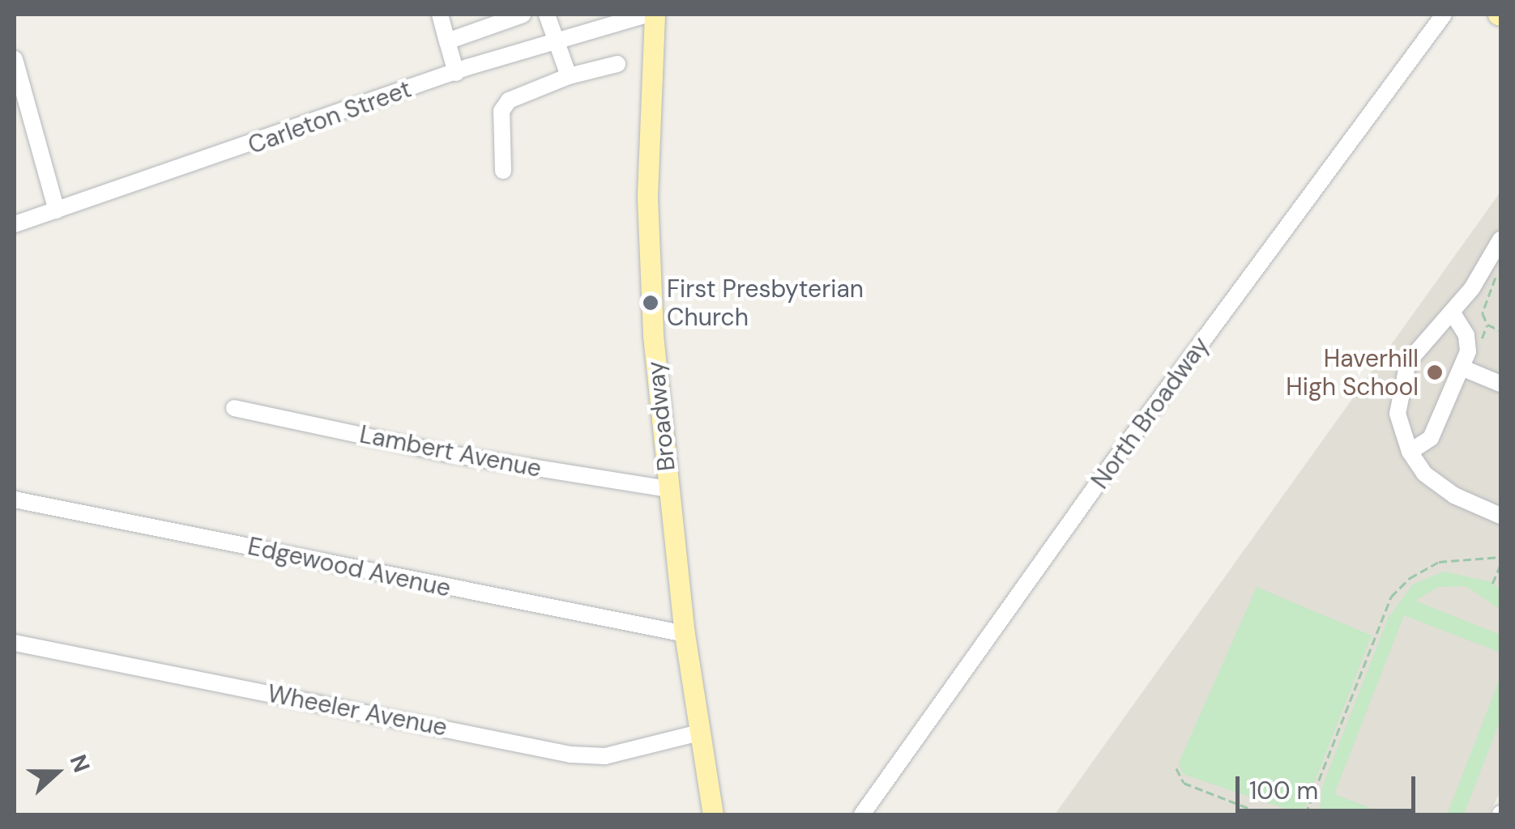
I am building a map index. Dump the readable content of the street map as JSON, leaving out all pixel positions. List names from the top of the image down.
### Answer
{
  "streets": {
    "main road": ["Broadway"],
    "street": [
      "Carleton Street",
      "North Broadway",
      "Lambert Avenue",
      "Edgewood Avenue",
      "Wheeler Avenue"
    ]
  },
  "crossings": [
    ["Broadway", "Lambert Avenue"],
    ["Broadway", "Edgewood Avenue"],
    ["Broadway", "Wheeler Avenue"]
  ],
  "places": ["First Presbyterian Church", "Haverhill High School"],
  "scale_bar": "100 m",
  "north": "right"
}
